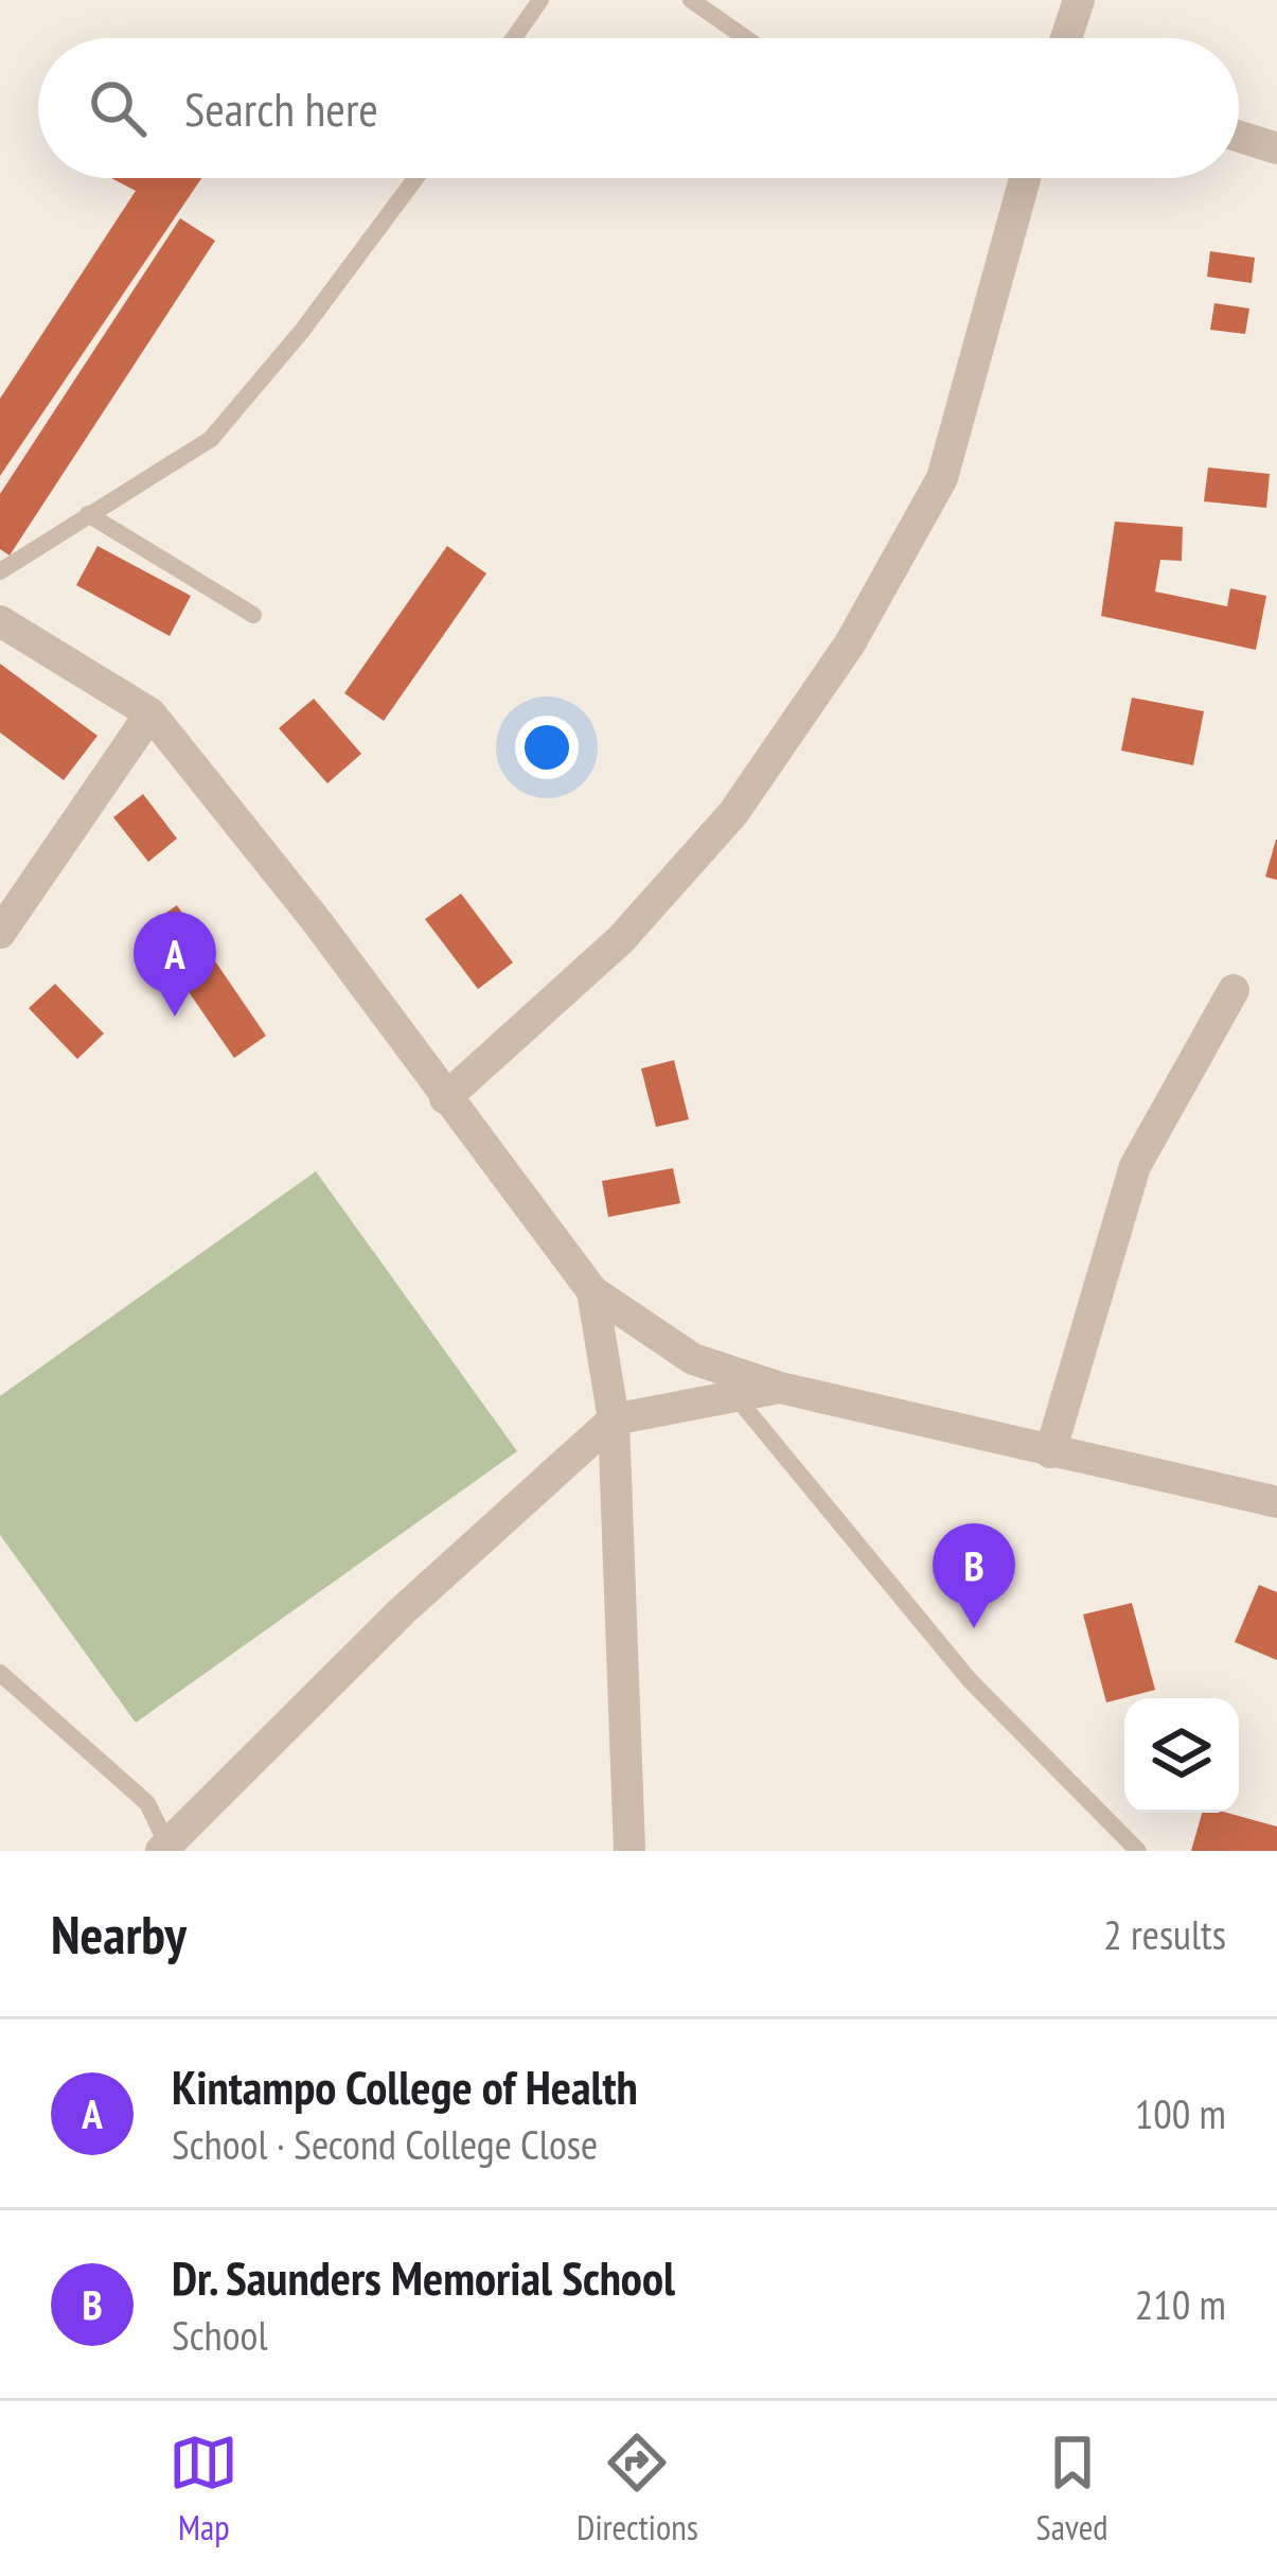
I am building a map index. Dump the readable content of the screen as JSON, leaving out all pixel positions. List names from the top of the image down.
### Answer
{
  "page": {
    "search": "Search here",
    "pins": ["A", "B"],
    "heading": ["Nearby", "2 results"],
    "list": [
      {
        "mark": "A",
        "name": "Kintampo College of Health",
        "note": "School · Second College Close",
        "value": "100 m"
      },
      {
        "mark": "B",
        "name": "Dr. Saunders Memorial School",
        "note": "School",
        "value": "210 m"
      }
    ],
    "nav": ["Map", "Directions", "Saved"]
  }
}
